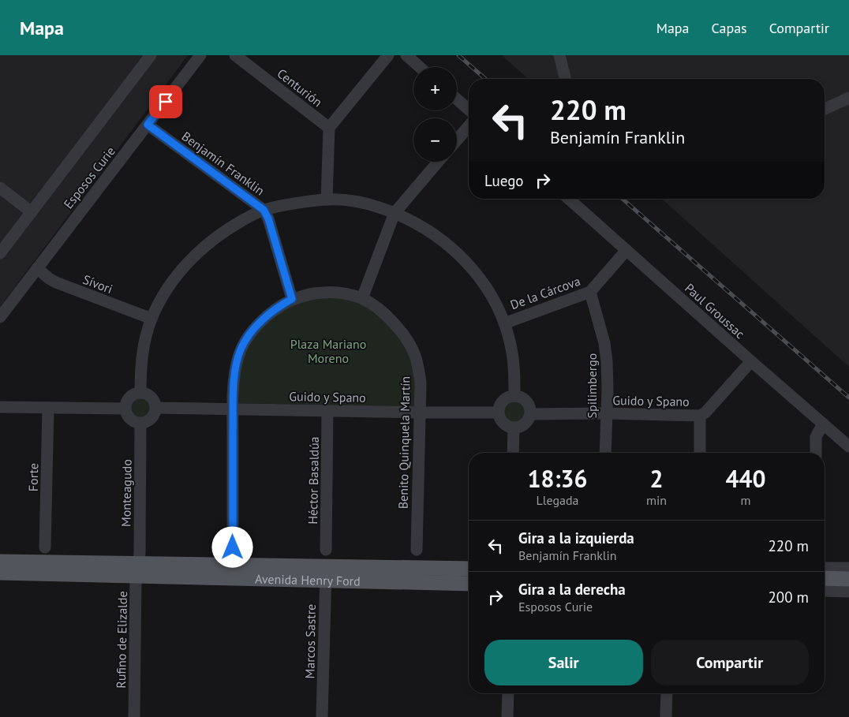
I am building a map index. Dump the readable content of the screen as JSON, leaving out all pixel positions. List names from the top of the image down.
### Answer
{
  "streets": {
    "main road": ["Avenida Henry Ford"],
    "street": [
      "Centurión",
      "Benjamín Franklin",
      "Esposos Curie",
      "Sívori",
      "De la Cárcova",
      "Paul Groussac",
      "Spilimbergo",
      "Guido y Spano",
      "Benito Quinquela Martín",
      "Forte",
      "Héctor Basaldúa",
      "Monteagudo",
      "Rufino de Elizalde",
      "Marcos Sastre"
    ]
  },
  "crossings": [
    ["Benjamín Franklin", "Esposos Curie"],
    ["Benjamín Franklin", "Benito Quinquela Martín"],
    ["Esposos Curie", "Sívori"],
    ["De la Cárcova", "Paul Groussac"],
    ["De la Cárcova", "Spilimbergo"],
    ["Spilimbergo", "Guido y Spano"],
    ["Guido y Spano", "Benito Quinquela Martín"],
    ["Guido y Spano", "Héctor Basaldúa"],
    ["Guido y Spano", "Monteagudo"],
    ["Monteagudo", "Avenida Henry Ford"],
    ["Monteagudo", "Rufino de Elizalde"],
    ["Avenida Henry Ford", "Rufino de Elizalde"],
    ["Avenida Henry Ford", "Marcos Sastre"]
  ],
  "parks": ["Plaza Mariano Moreno"],
  "page": {
    "header": "Mapa",
    "nav": ["Mapa", "Capas", "Compartir"],
    "map_buttons": ["+", "−"],
    "turn": ["220 m", "Benjamín Franklin"],
    "then": "Luego",
    "eta": [
      "18:36",
      "Llegada",
      "2",
      "min",
      "440",
      "m"
    ],
    "list": [
      {
        "name": "Gira a la izquierda",
        "note": "Benjamín Franklin",
        "value": "220 m"
      },
      {
        "name": "Gira a la derecha",
        "note": "Esposos Curie",
        "value": "200 m"
      }
    ],
    "buttons": ["Salir", "Compartir"]
  }
}
